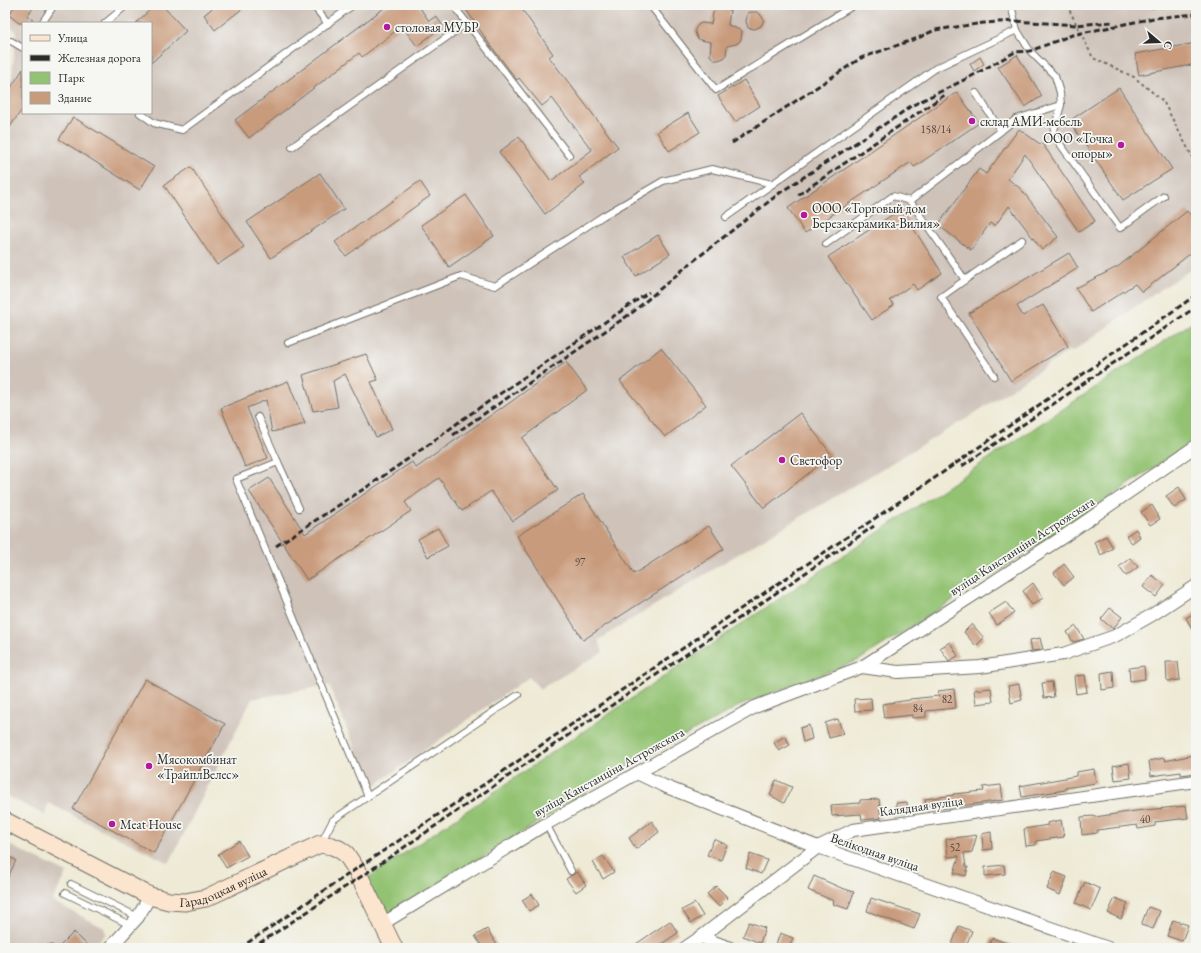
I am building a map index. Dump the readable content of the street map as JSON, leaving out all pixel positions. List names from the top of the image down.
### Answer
{
  "streets": {
    "street": [
      "вуліца Канстанціна Астрожскага",
      "Калядная вуліца",
      "Велікодная вуліца",
      "Гарадоцкая вуліца"
    ]
  },
  "crossings": [
    ["вуліца Канстанціна Астрожскага", "Велікодная вуліца"],
    ["Калядная вуліца", "Велікодная вуліца"]
  ],
  "places": [
    "столовая МУБР",
    "склад АМИ-мебель",
    "ООО «Точка опоры»",
    "ООО «Торговый дом Березакерамика-Вилия»",
    "Светофор",
    "Мясокомбинат «ТрайплВелес»",
    "Meat House"
  ],
  "house_numbers": [
    "158/14",
    "97",
    "82",
    "84",
    "40",
    "52"
  ],
  "legend": [
    "Улица",
    "Железная дорога",
    "Парк",
    "Здание"
  ],
  "north": "right"
}
